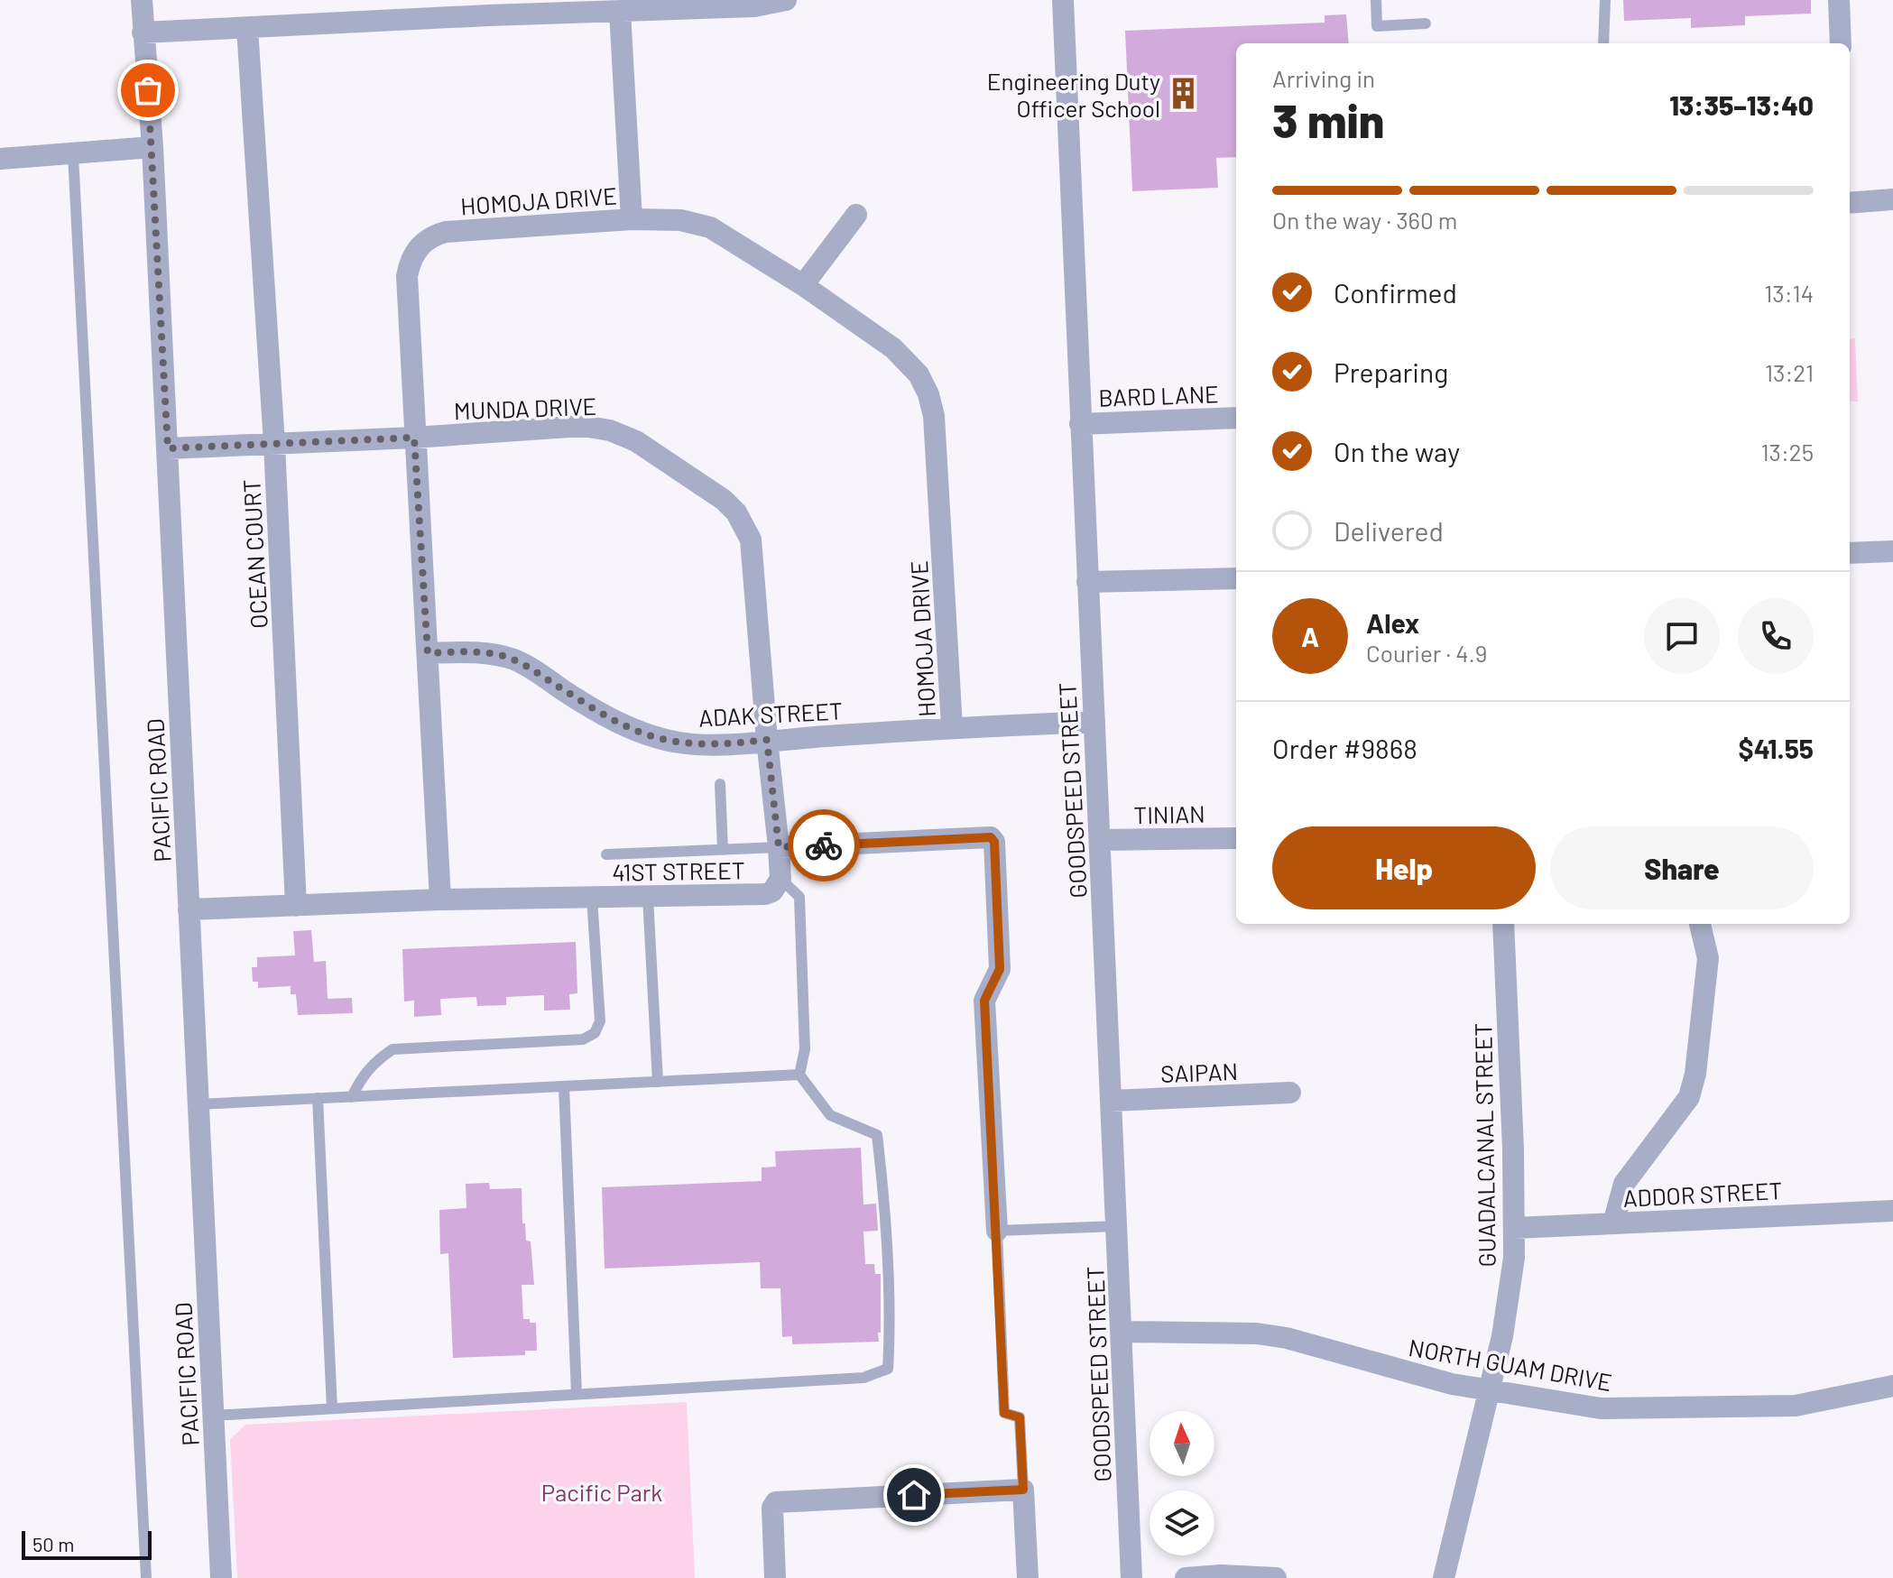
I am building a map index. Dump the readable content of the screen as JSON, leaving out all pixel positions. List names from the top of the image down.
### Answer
{
  "streets": {
    "street": [
      "HOMOJA DRIVE",
      "BARD LANE",
      "MUNDA DRIVE",
      "OCEAN COURT",
      "ADAK STREET",
      "PACIFIC ROAD",
      "GOODSPEED STREET",
      "TINIAN",
      "41ST STREET",
      "SAIPAN",
      "GUADALCANAL STREET",
      "ADDOR STREET",
      "NORTH GUAM DRIVE"
    ]
  },
  "crossings": [
    ["HOMOJA DRIVE", "MUNDA DRIVE"],
    ["HOMOJA DRIVE", "ADAK STREET"],
    ["HOMOJA DRIVE", "41ST STREET"],
    ["BARD LANE", "GOODSPEED STREET"],
    ["MUNDA DRIVE", "OCEAN COURT"],
    ["MUNDA DRIVE", "ADAK STREET"],
    ["MUNDA DRIVE", "PACIFIC ROAD"],
    ["MUNDA DRIVE", "41ST STREET"],
    ["OCEAN COURT", "41ST STREET"],
    ["ADAK STREET", "GOODSPEED STREET"],
    ["PACIFIC ROAD", "41ST STREET"],
    ["GOODSPEED STREET", "TINIAN"],
    ["GOODSPEED STREET", "SAIPAN"],
    ["GOODSPEED STREET", "NORTH GUAM DRIVE"],
    ["GUADALCANAL STREET", "ADDOR STREET"],
    ["GUADALCANAL STREET", "NORTH GUAM DRIVE"]
  ],
  "parks": ["Pacific Park"],
  "places": {
    "building": ["Engineering Duty Officer School"]
  },
  "scale_bar": "50 m",
  "north": "top",
  "page": {
    "heading": ["3 min", "Arriving in", "13:35–13:40"],
    "panel": [
      "Alex",
      "Courier · 4.9",
      "Order #9868",
      "$41.55"
    ],
    "bar": "On the way · 360 m",
    "list": [
      ["Confirmed", "13:14"],
      ["Preparing", "13:21"],
      ["On the way", "13:25"],
      "Delivered"
    ],
    "round": "A",
    "buttons": ["Help", "Share"],
    "scale": "50 m"
  }
}
